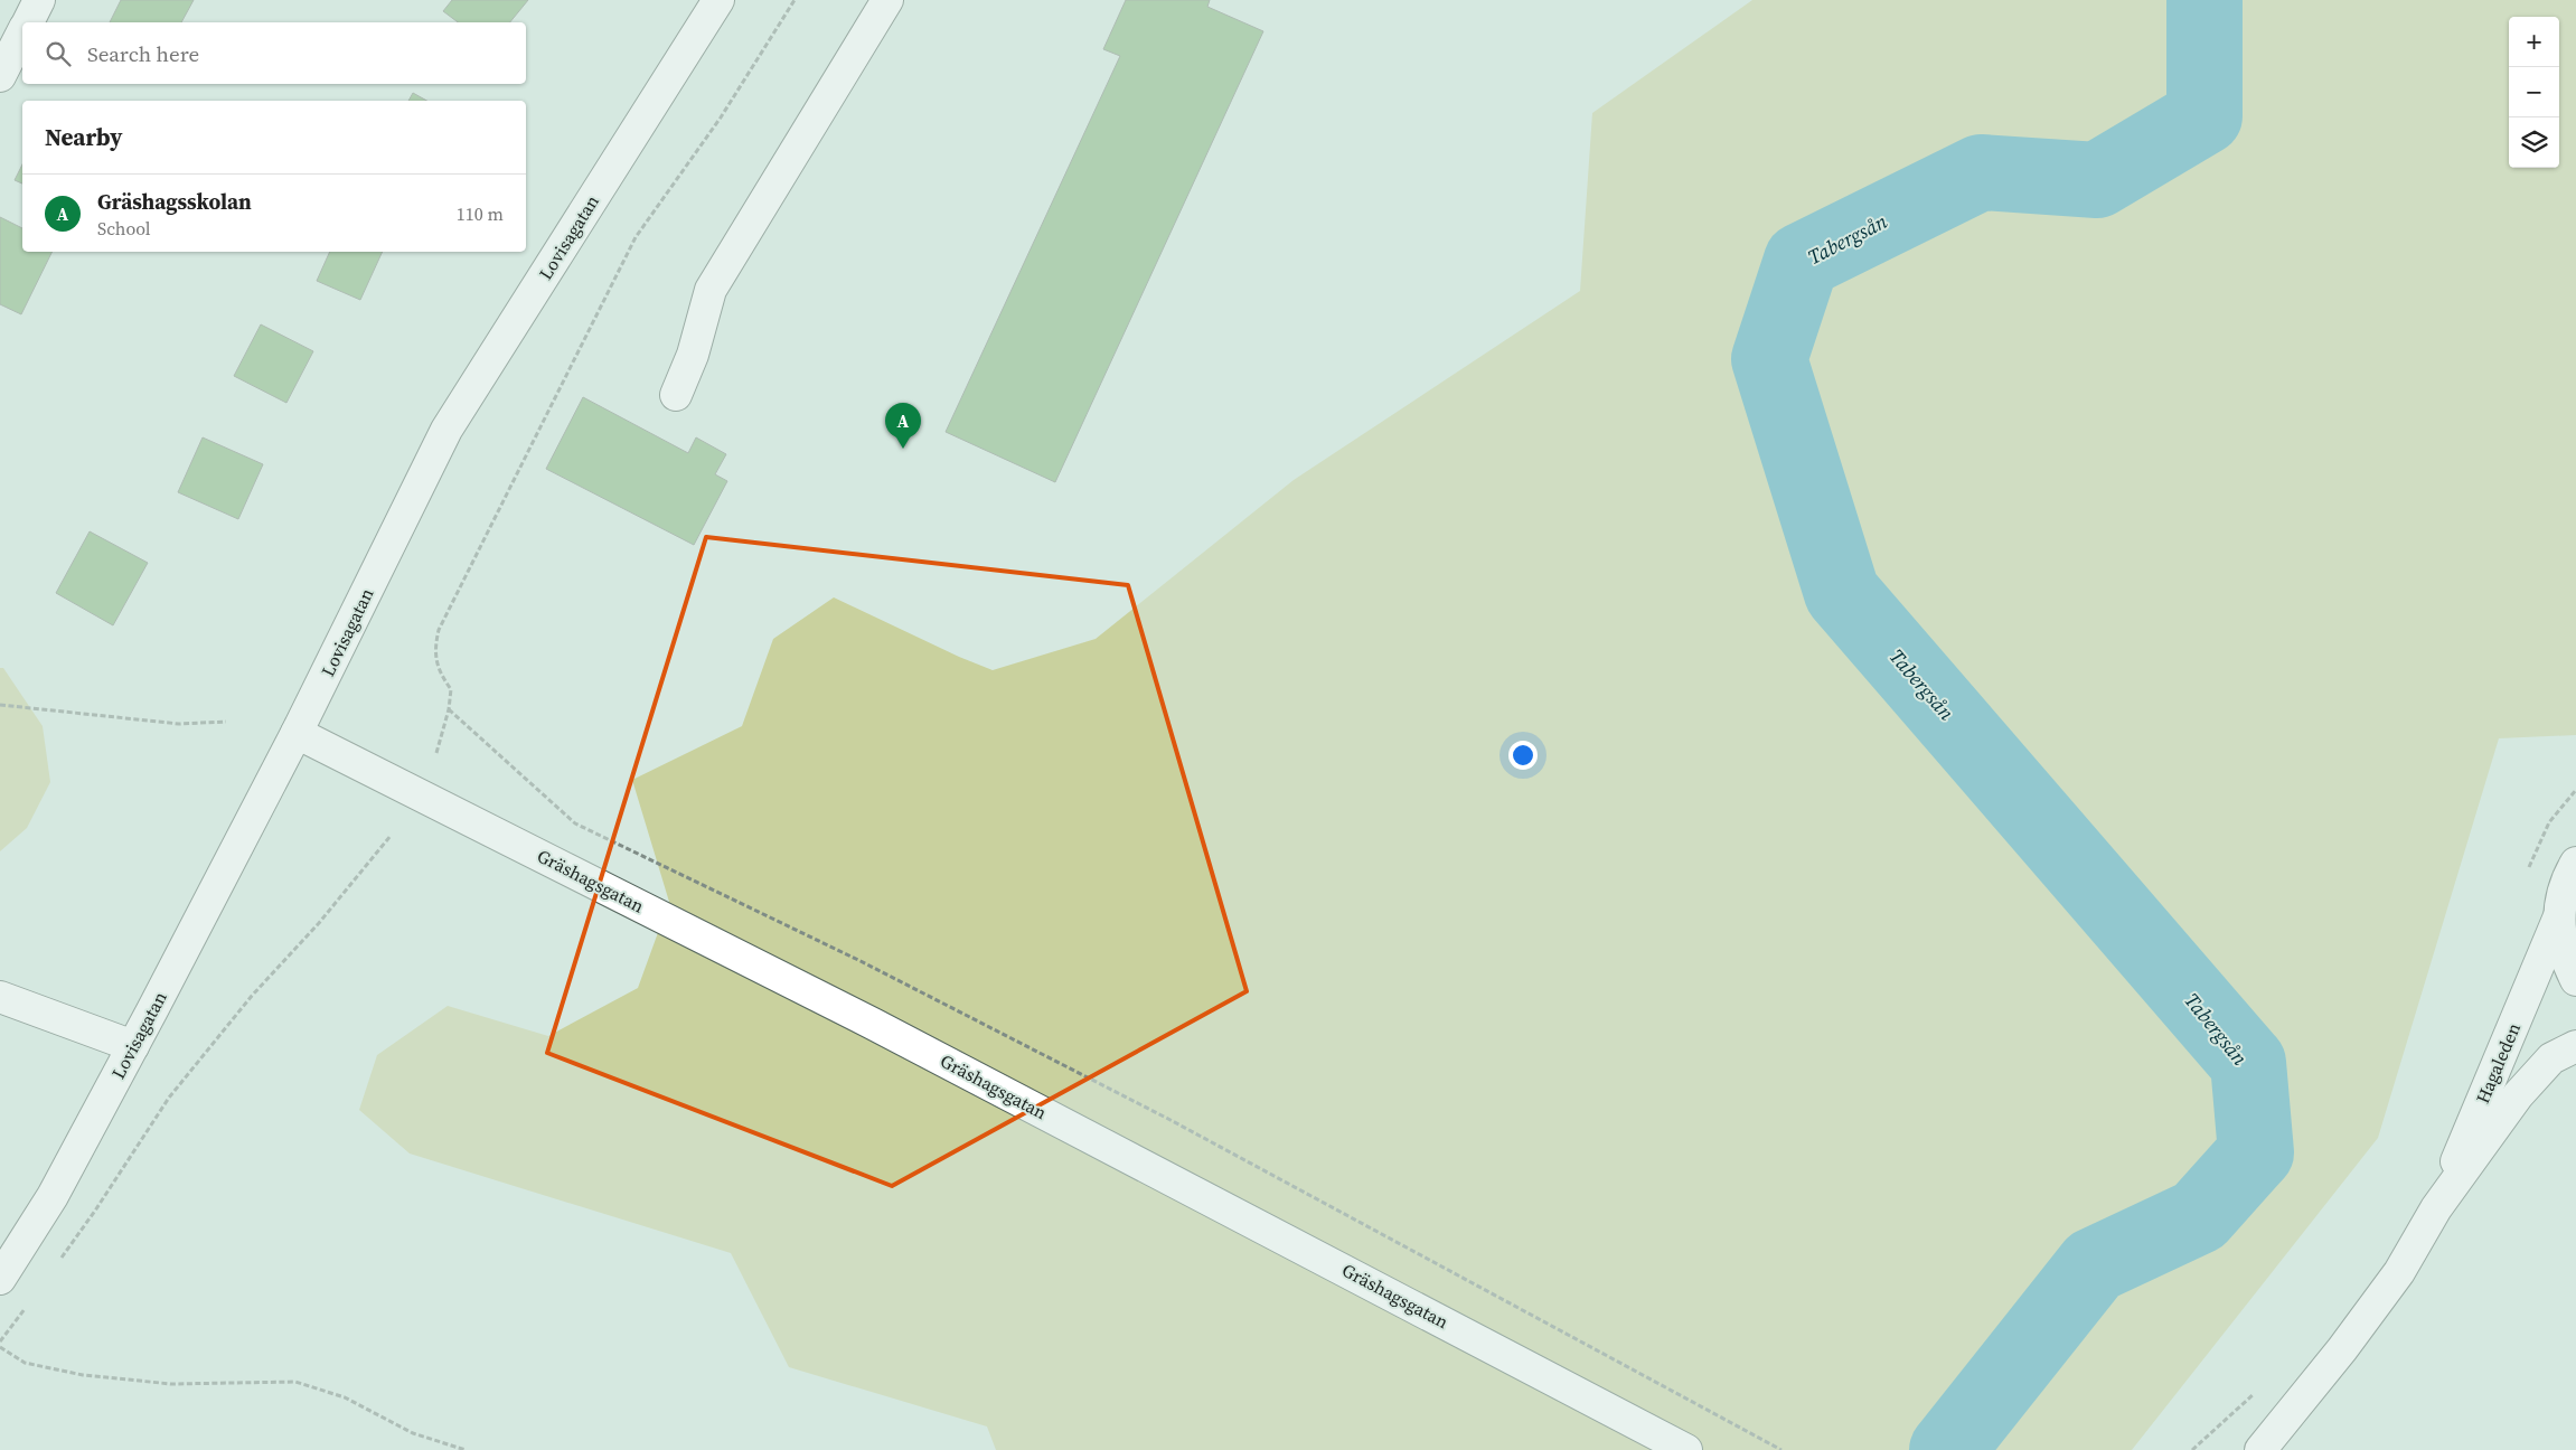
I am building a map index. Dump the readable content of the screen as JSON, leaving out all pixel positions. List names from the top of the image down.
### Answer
{
  "streets": {
    "street": ["Lovisagatan", "Gräshagsgatan", "Hagaleden"]
  },
  "crossings": [
    ["Lovisagatan", "Gräshagsgatan"]
  ],
  "water": ["Tabergsån"],
  "page": {
    "map_buttons": ["+", "−"],
    "search": "Search here",
    "heading": "Nearby",
    "list": [
      {
        "mark": "A",
        "name": "Gräshagsskolan",
        "note": "School",
        "value": "110 m"
      }
    ],
    "pins": "A"
  }
}
